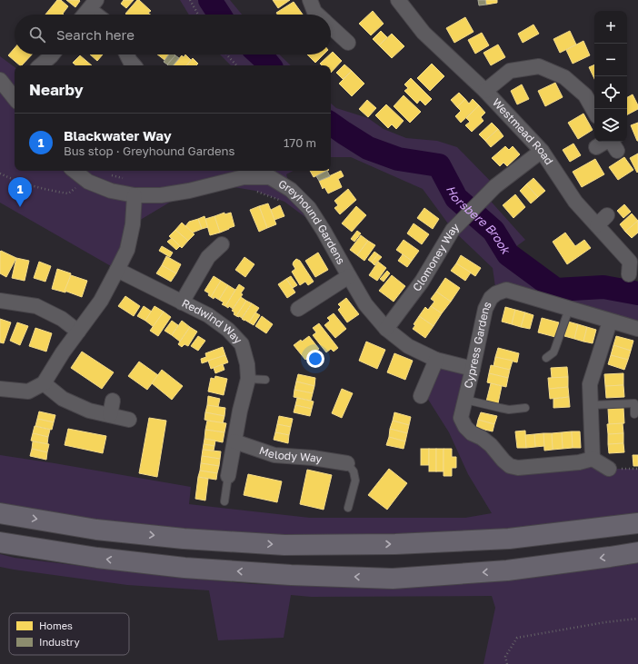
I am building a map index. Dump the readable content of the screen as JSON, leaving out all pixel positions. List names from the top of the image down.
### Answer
{
  "streets": {
    "street": [
      "Westmead Road",
      "Greyhound Gardens",
      "Clomoney Way",
      "Redwind Way",
      "Cypress Gardens",
      "Melody Way"
    ]
  },
  "crossings": [
    ["Westmead Road", "Clomoney Way"],
    ["Greyhound Gardens", "Clomoney Way"],
    ["Greyhound Gardens", "Cypress Gardens"],
    ["Redwind Way", "Melody Way"]
  ],
  "water": ["Horsbere Brook"],
  "legend": ["Homes", "Industry"],
  "page": {
    "map_buttons": ["+", "−"],
    "search": "Search here",
    "heading": "Nearby",
    "list": [
      {
        "mark": "1",
        "name": "Blackwater Way",
        "note": "Bus stop · Greyhound Gardens",
        "value": "170 m"
      }
    ],
    "pins": "1"
  }
}
